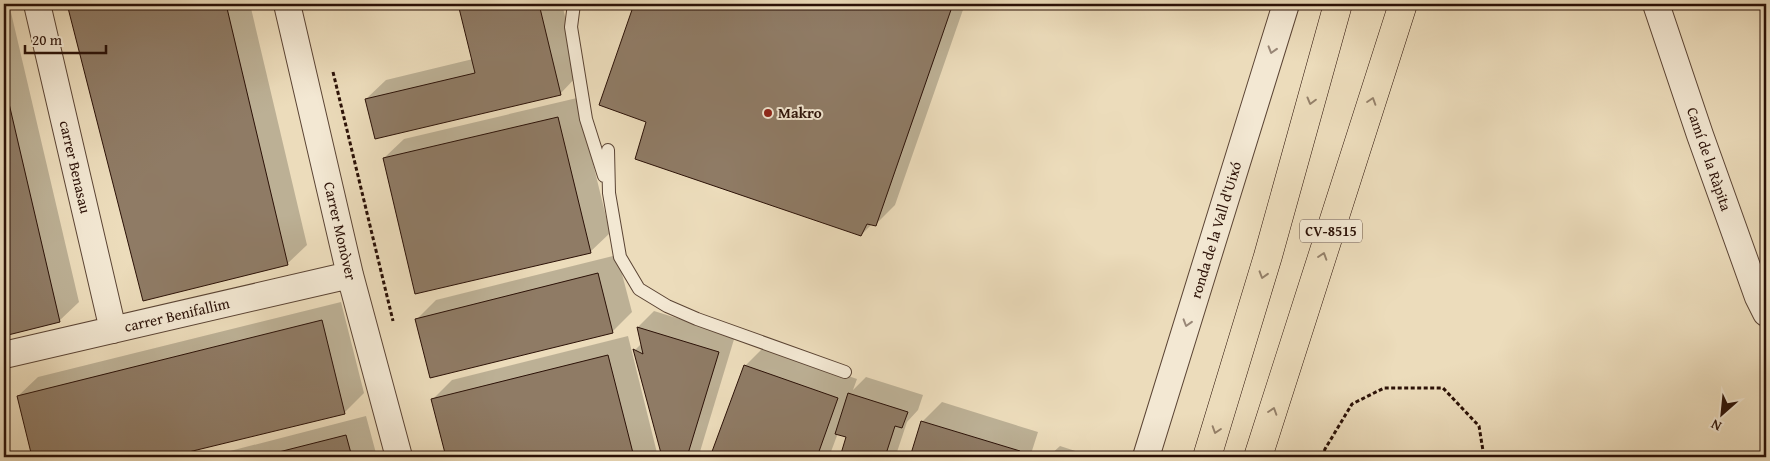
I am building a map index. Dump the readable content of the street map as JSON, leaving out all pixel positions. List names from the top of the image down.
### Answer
{
  "streets": {
    "main road": ["CV-8515"],
    "street": [
      "Camí de la Ràpita",
      "carrer Benasau",
      "ronda de la Vall d'Uixó",
      "Carrer Monòver",
      "carrer Benifallim"
    ]
  },
  "crossings": [
    ["carrer Benasau", "carrer Benifallim"],
    ["Carrer Monòver", "carrer Benifallim"]
  ],
  "one_way": ["ronda de la Vall d'Uixó"],
  "places": ["Makro"],
  "scale_bar": "20 m",
  "north": "bottom left"
}
